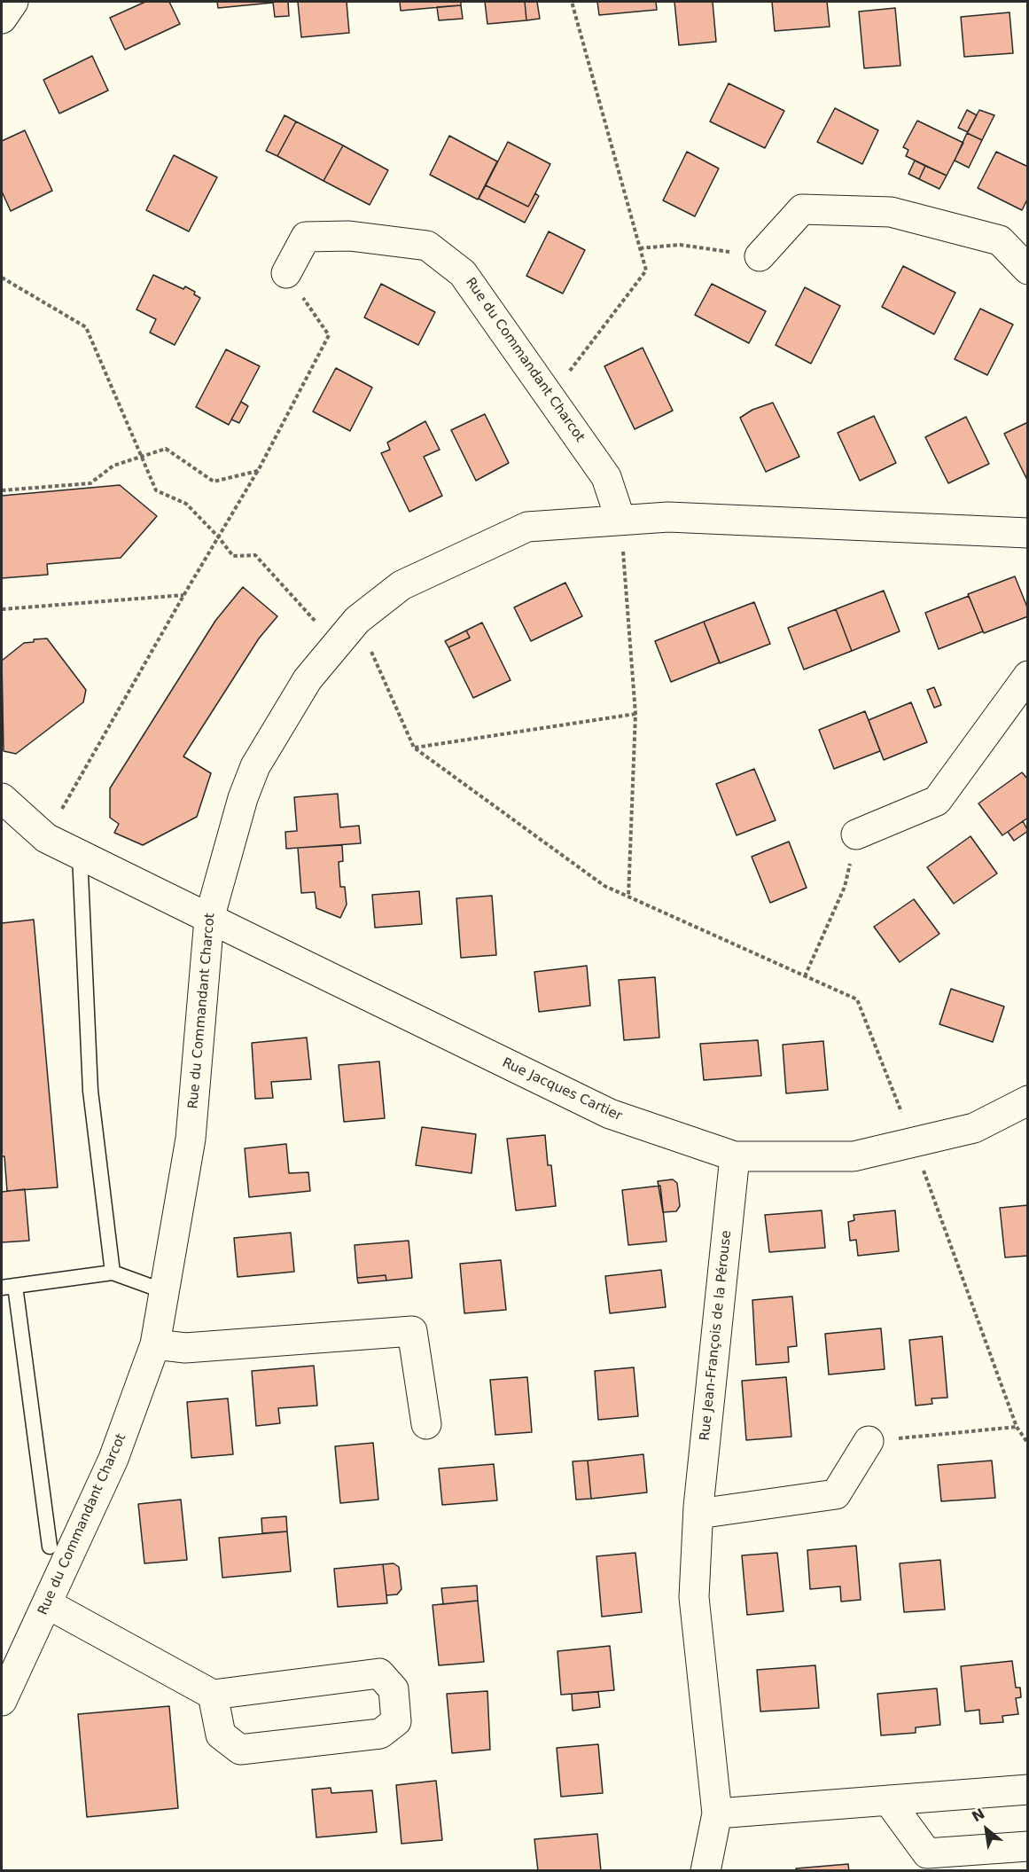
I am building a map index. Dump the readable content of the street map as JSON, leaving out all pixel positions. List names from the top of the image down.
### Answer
{
  "streets": {
    "street": ["Rue du Commandant Charcot", "Rue Jacques Cartier", "Rue Jean-François de la Pérouse"]
  },
  "crossings": [
    ["Rue du Commandant Charcot", "Rue Jacques Cartier"],
    ["Rue Jacques Cartier", "Rue Jean-François de la Pérouse"]
  ],
  "north": "top left"
}
